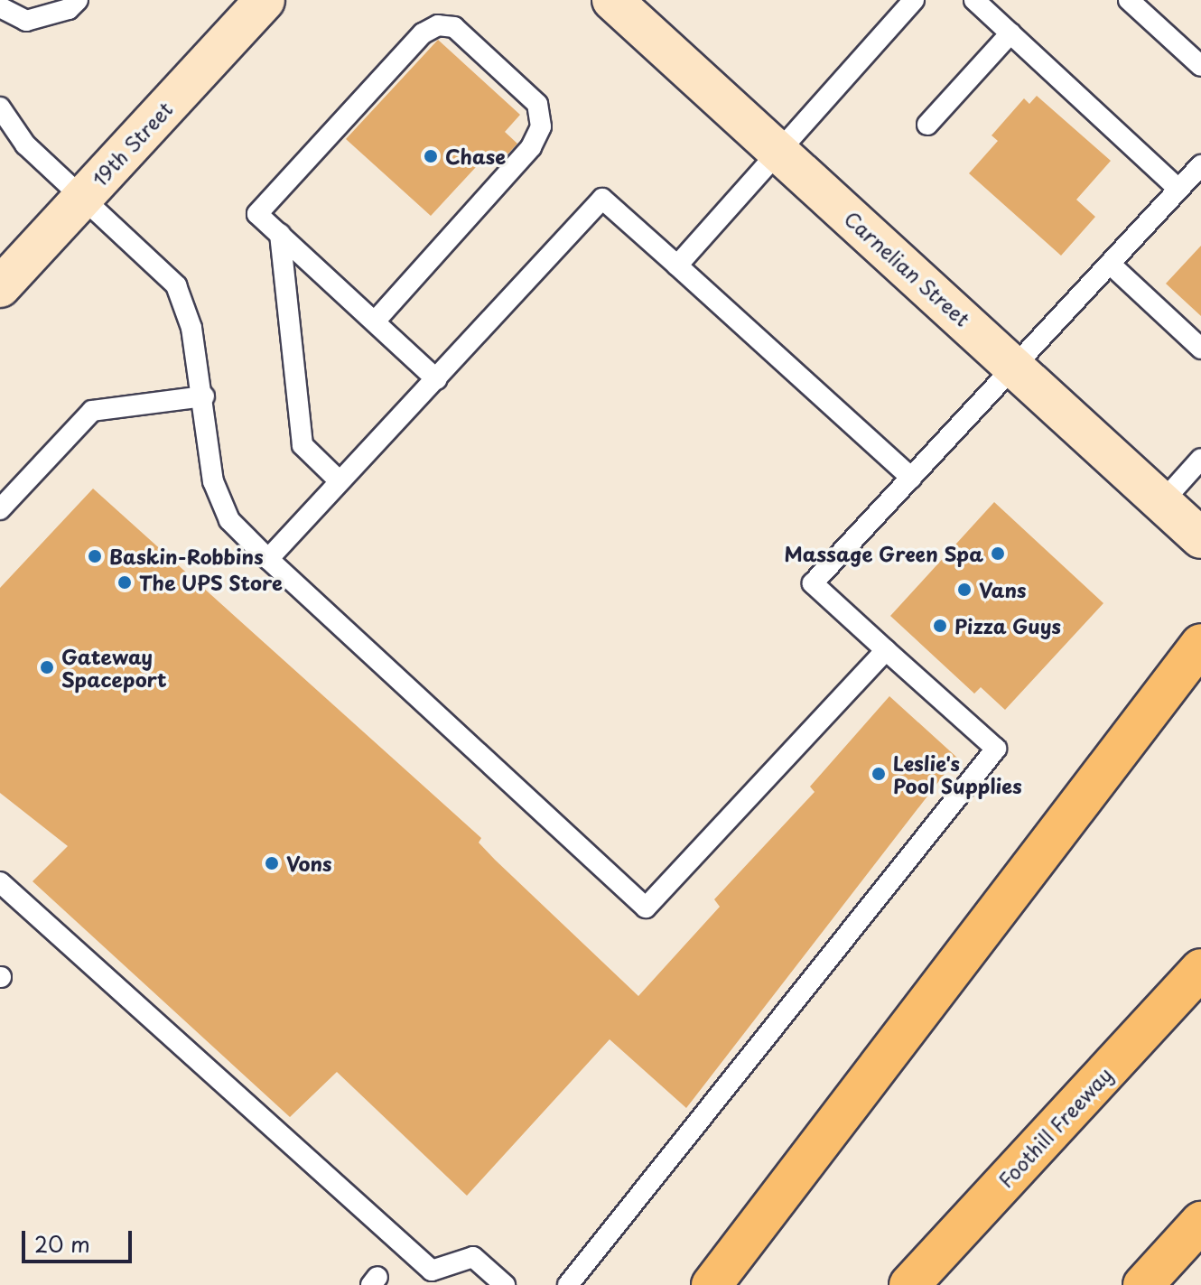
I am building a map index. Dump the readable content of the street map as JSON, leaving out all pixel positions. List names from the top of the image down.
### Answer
{
  "streets": {
    "highway": ["Foothill Freeway"],
    "main road": ["19th Street", "Carnelian Street"]
  },
  "places": [
    "Chase",
    "Massage Green Spa",
    "Baskin-Robbins",
    "The UPS Store",
    "Vans",
    "Pizza Guys",
    "Gateway Spaceport",
    "Leslie's Pool Supplies",
    "Vons"
  ],
  "scale_bar": "20 m"
}
